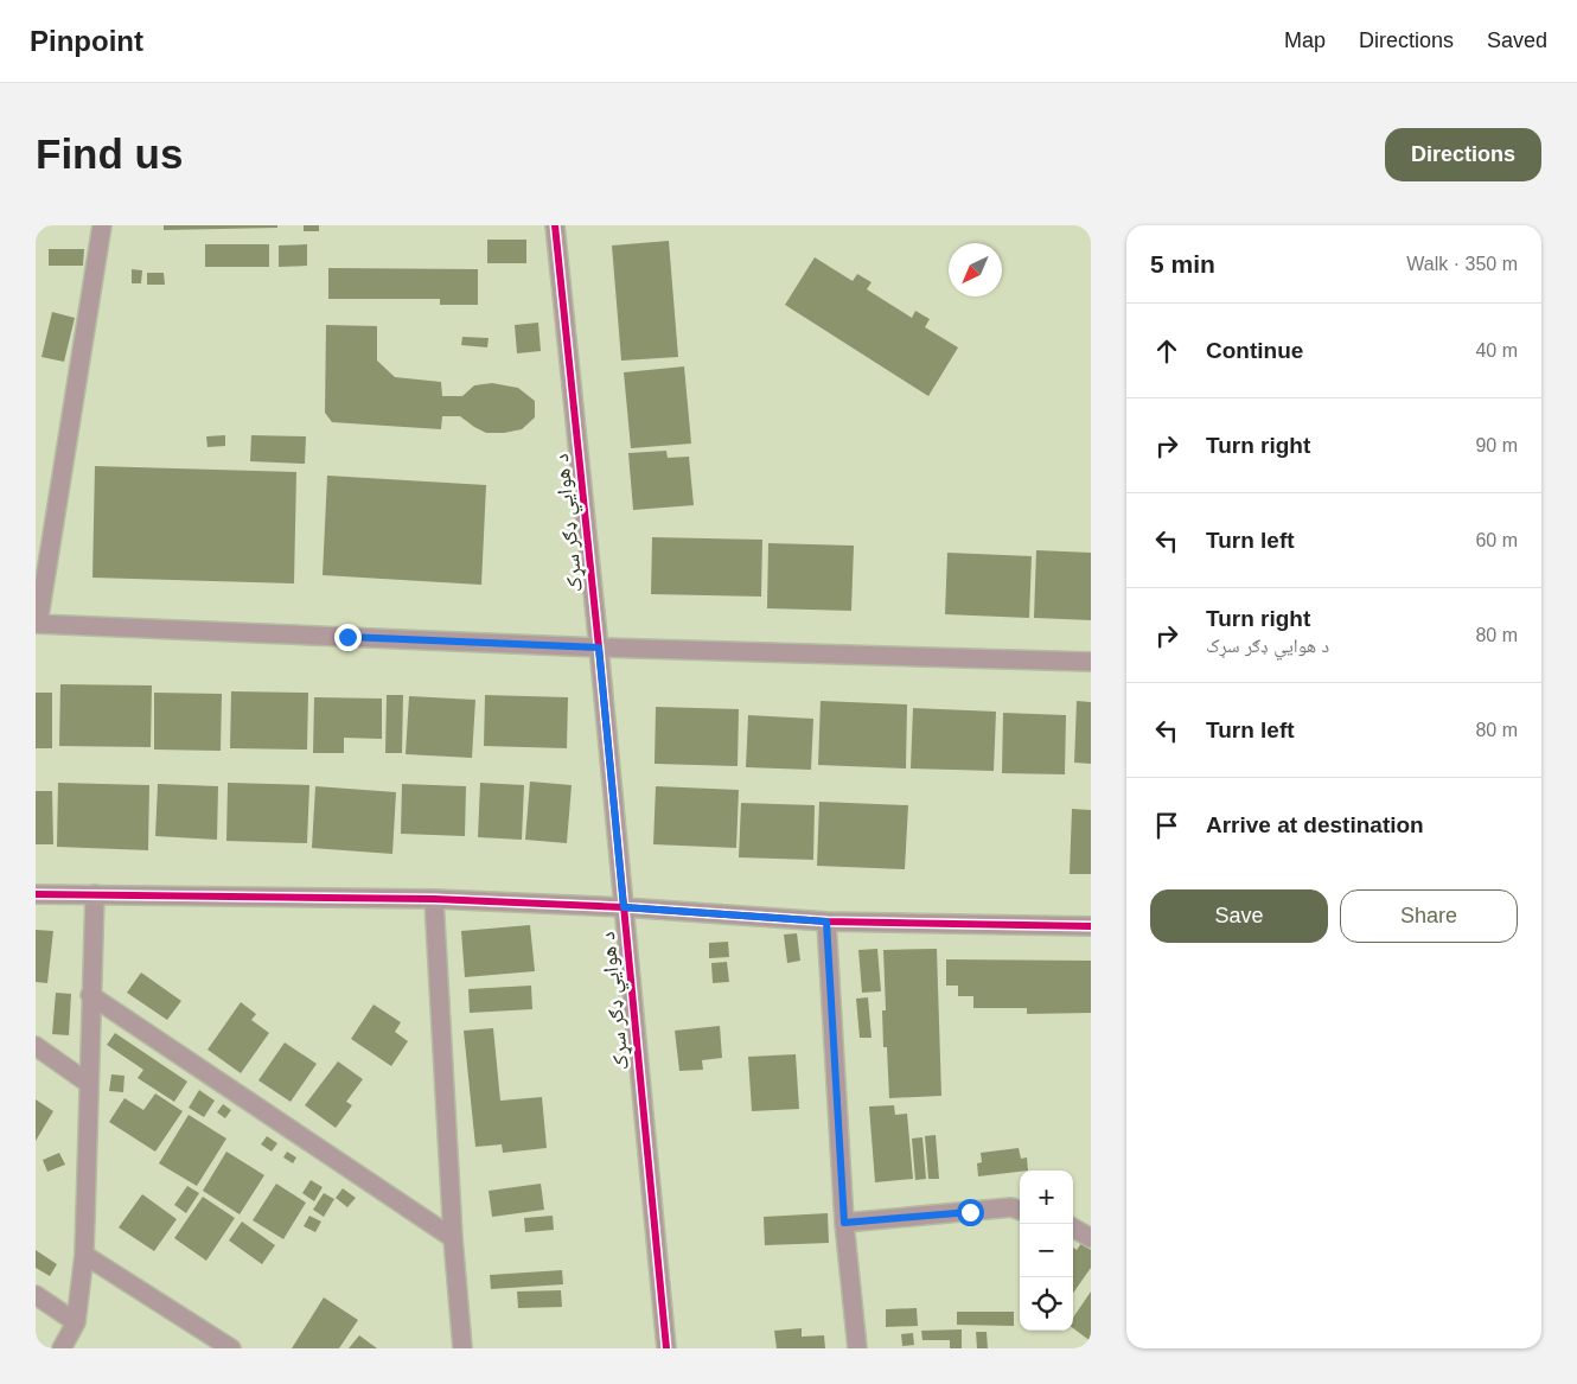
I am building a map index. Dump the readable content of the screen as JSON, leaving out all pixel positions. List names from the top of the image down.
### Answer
{
  "streets": {
    "street": ["د هوايي ډګر سړک"]
  },
  "north": "bottom left",
  "page": {
    "header": "Pinpoint",
    "nav": ["Map", "Directions", "Saved"],
    "buttons": [
      "Directions",
      ["Save", "Share"]
    ],
    "title": "Find us",
    "heading": ["5 min", "Walk · 350 m"],
    "list": [
      ["Continue", "40 m"],
      ["Turn right", "90 m"],
      ["Turn left", "60 m"],
      ["Turn right", "د هوايي ډګر سړک", "80 m"],
      ["Turn left", "80 m"],
      "Arrive at destination"
    ],
    "map_buttons": ["+", "−"]
  }
}
